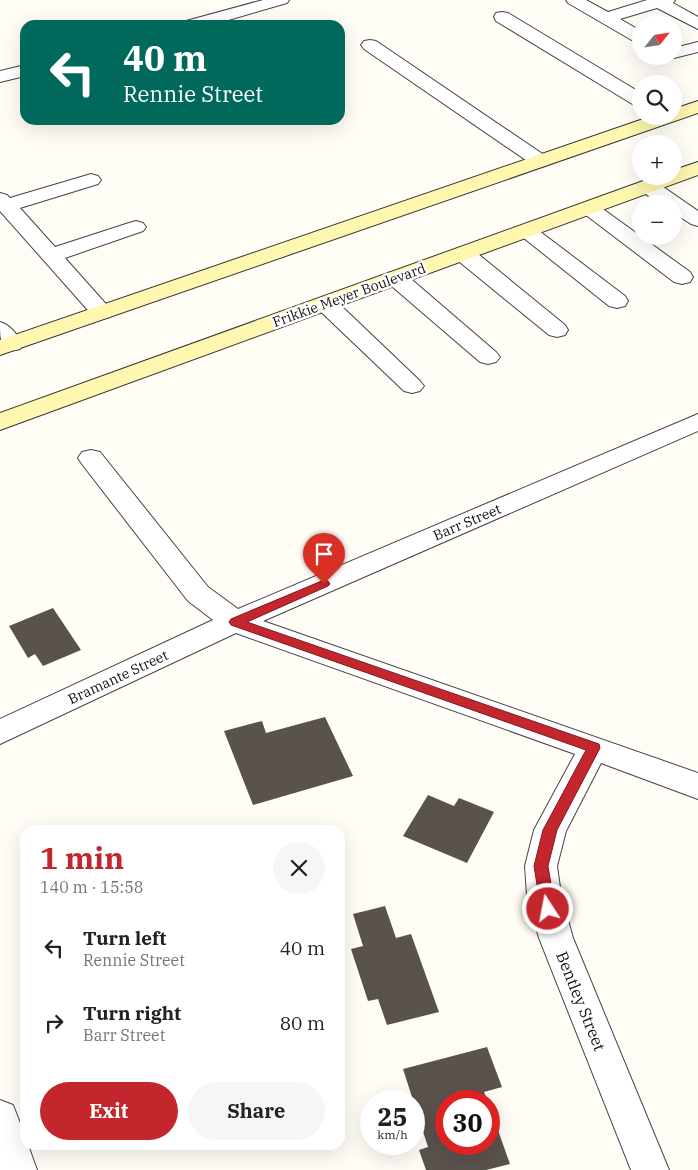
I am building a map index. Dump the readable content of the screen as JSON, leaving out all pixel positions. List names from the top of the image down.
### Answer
{
  "streets": {
    "main road": ["Frikkie Meyer Boulevard"],
    "street": ["Barr Street", "Bramante Street", "Bentley Street"]
  },
  "crossings": [
    ["Barr Street", "Bramante Street"]
  ],
  "north": "top right",
  "page": {
    "map_buttons": ["+", "−"],
    "turn": ["40 m", "Rennie Street"],
    "heading": ["1 min", "140 m · 15:58"],
    "list": [
      {
        "name": "Turn left",
        "note": "Rennie Street",
        "value": "40 m"
      },
      {
        "name": "Turn right",
        "note": "Barr Street",
        "value": "80 m"
      }
    ],
    "buttons": ["Exit", "Share"],
    "speed": "25 km/h",
    "limit": "30"
  }
}
